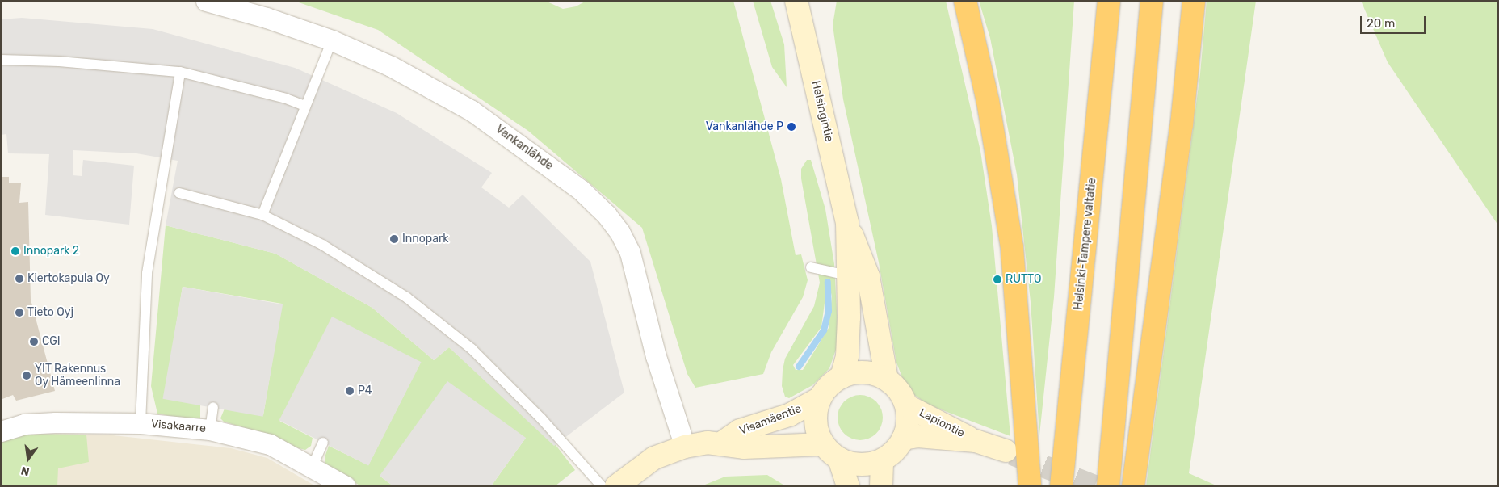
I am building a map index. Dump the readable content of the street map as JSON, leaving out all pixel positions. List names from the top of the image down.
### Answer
{
  "streets": {
    "highway": ["Helsinki-Tampere valtatie"],
    "main road": ["Helsingintie", "Visamäentie", "Lapiontie"],
    "street": ["Vankanlähde", "Visakaarre"]
  },
  "crossings": [
    ["Helsingintie", "Visamäentie"],
    ["Helsingintie", "Lapiontie"],
    ["Vankanlähde", "Visamäentie"],
    ["Visamäentie", "Lapiontie"]
  ],
  "places": [
    "Vankanlähde P",
    "Innopark",
    "Innopark 2",
    "Kiertokapula Oy",
    "RUTTO",
    "Tieto Oyj",
    "CGI",
    "YIT Rakennus Oy Hämeenlinna",
    "P4"
  ],
  "scale_bar": "20 m",
  "north": "bottom"
}
